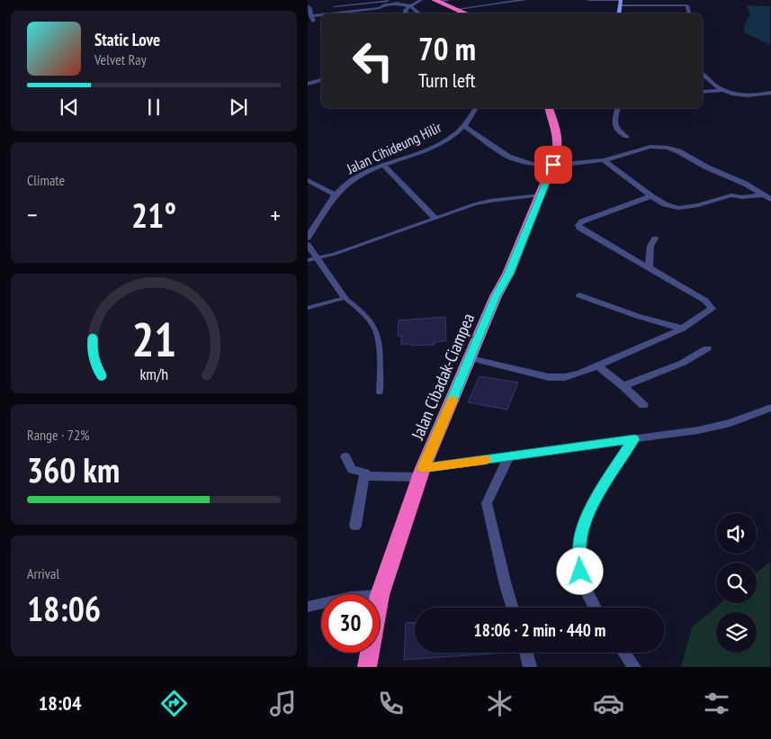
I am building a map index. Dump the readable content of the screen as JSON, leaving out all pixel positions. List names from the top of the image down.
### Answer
{
  "streets": {
    "highway": ["Jalan Cibadak-Ciampea"],
    "street": ["Jalan Cihideung Hilir"]
  },
  "page": {
    "turn": ["70 m", "Turn left"],
    "song": ["Static Love", "Velvet Ray"],
    "tile": [
      "Climate",
      ["Range · 72%", "360 km"],
      ["Arrival", "18:06"]
    ],
    "heat": ["−", "21°", "+"],
    "limit": "30",
    "trip": "18:06 · 2 min · 440 m",
    "tabs": "18:04",
    "gauge": ["21", "km/h"]
  }
}
